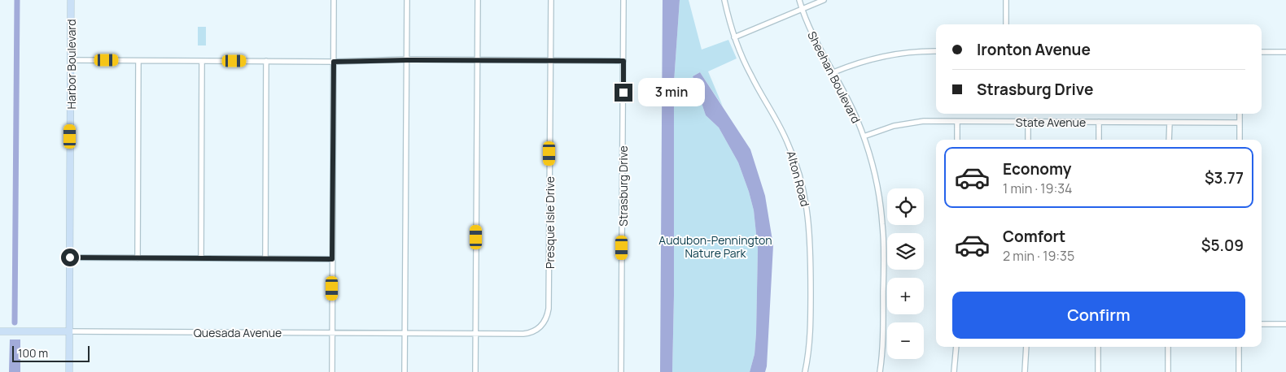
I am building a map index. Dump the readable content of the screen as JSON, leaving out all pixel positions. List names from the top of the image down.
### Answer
{
  "streets": {
    "street": [
      "Harbor Boulevard",
      "Sheehan Boulevard",
      "State Avenue",
      "Alton Road",
      "Strasburg Drive",
      "Presque Isle Drive",
      "Quesada Avenue"
    ]
  },
  "crossings": [
    ["Harbor Boulevard", "Quesada Avenue"],
    ["Sheehan Boulevard", "State Avenue"],
    ["Presque Isle Drive", "Quesada Avenue"]
  ],
  "parks": ["Audubon-Pennington Nature Park"],
  "scale_bar": "100 m",
  "page": {
    "banner": ["Ironton Avenue", "Strasburg Drive"],
    "bubble": "3 min",
    "list": [
      {
        "name": "Economy",
        "note": "1 min · 19:34",
        "value": "$3.77"
      },
      {
        "name": "Comfort",
        "note": "2 min · 19:35",
        "value": "$5.09"
      }
    ],
    "map_buttons": ["+", "−"],
    "buttons": "Confirm",
    "scale": "100 m"
  }
}
